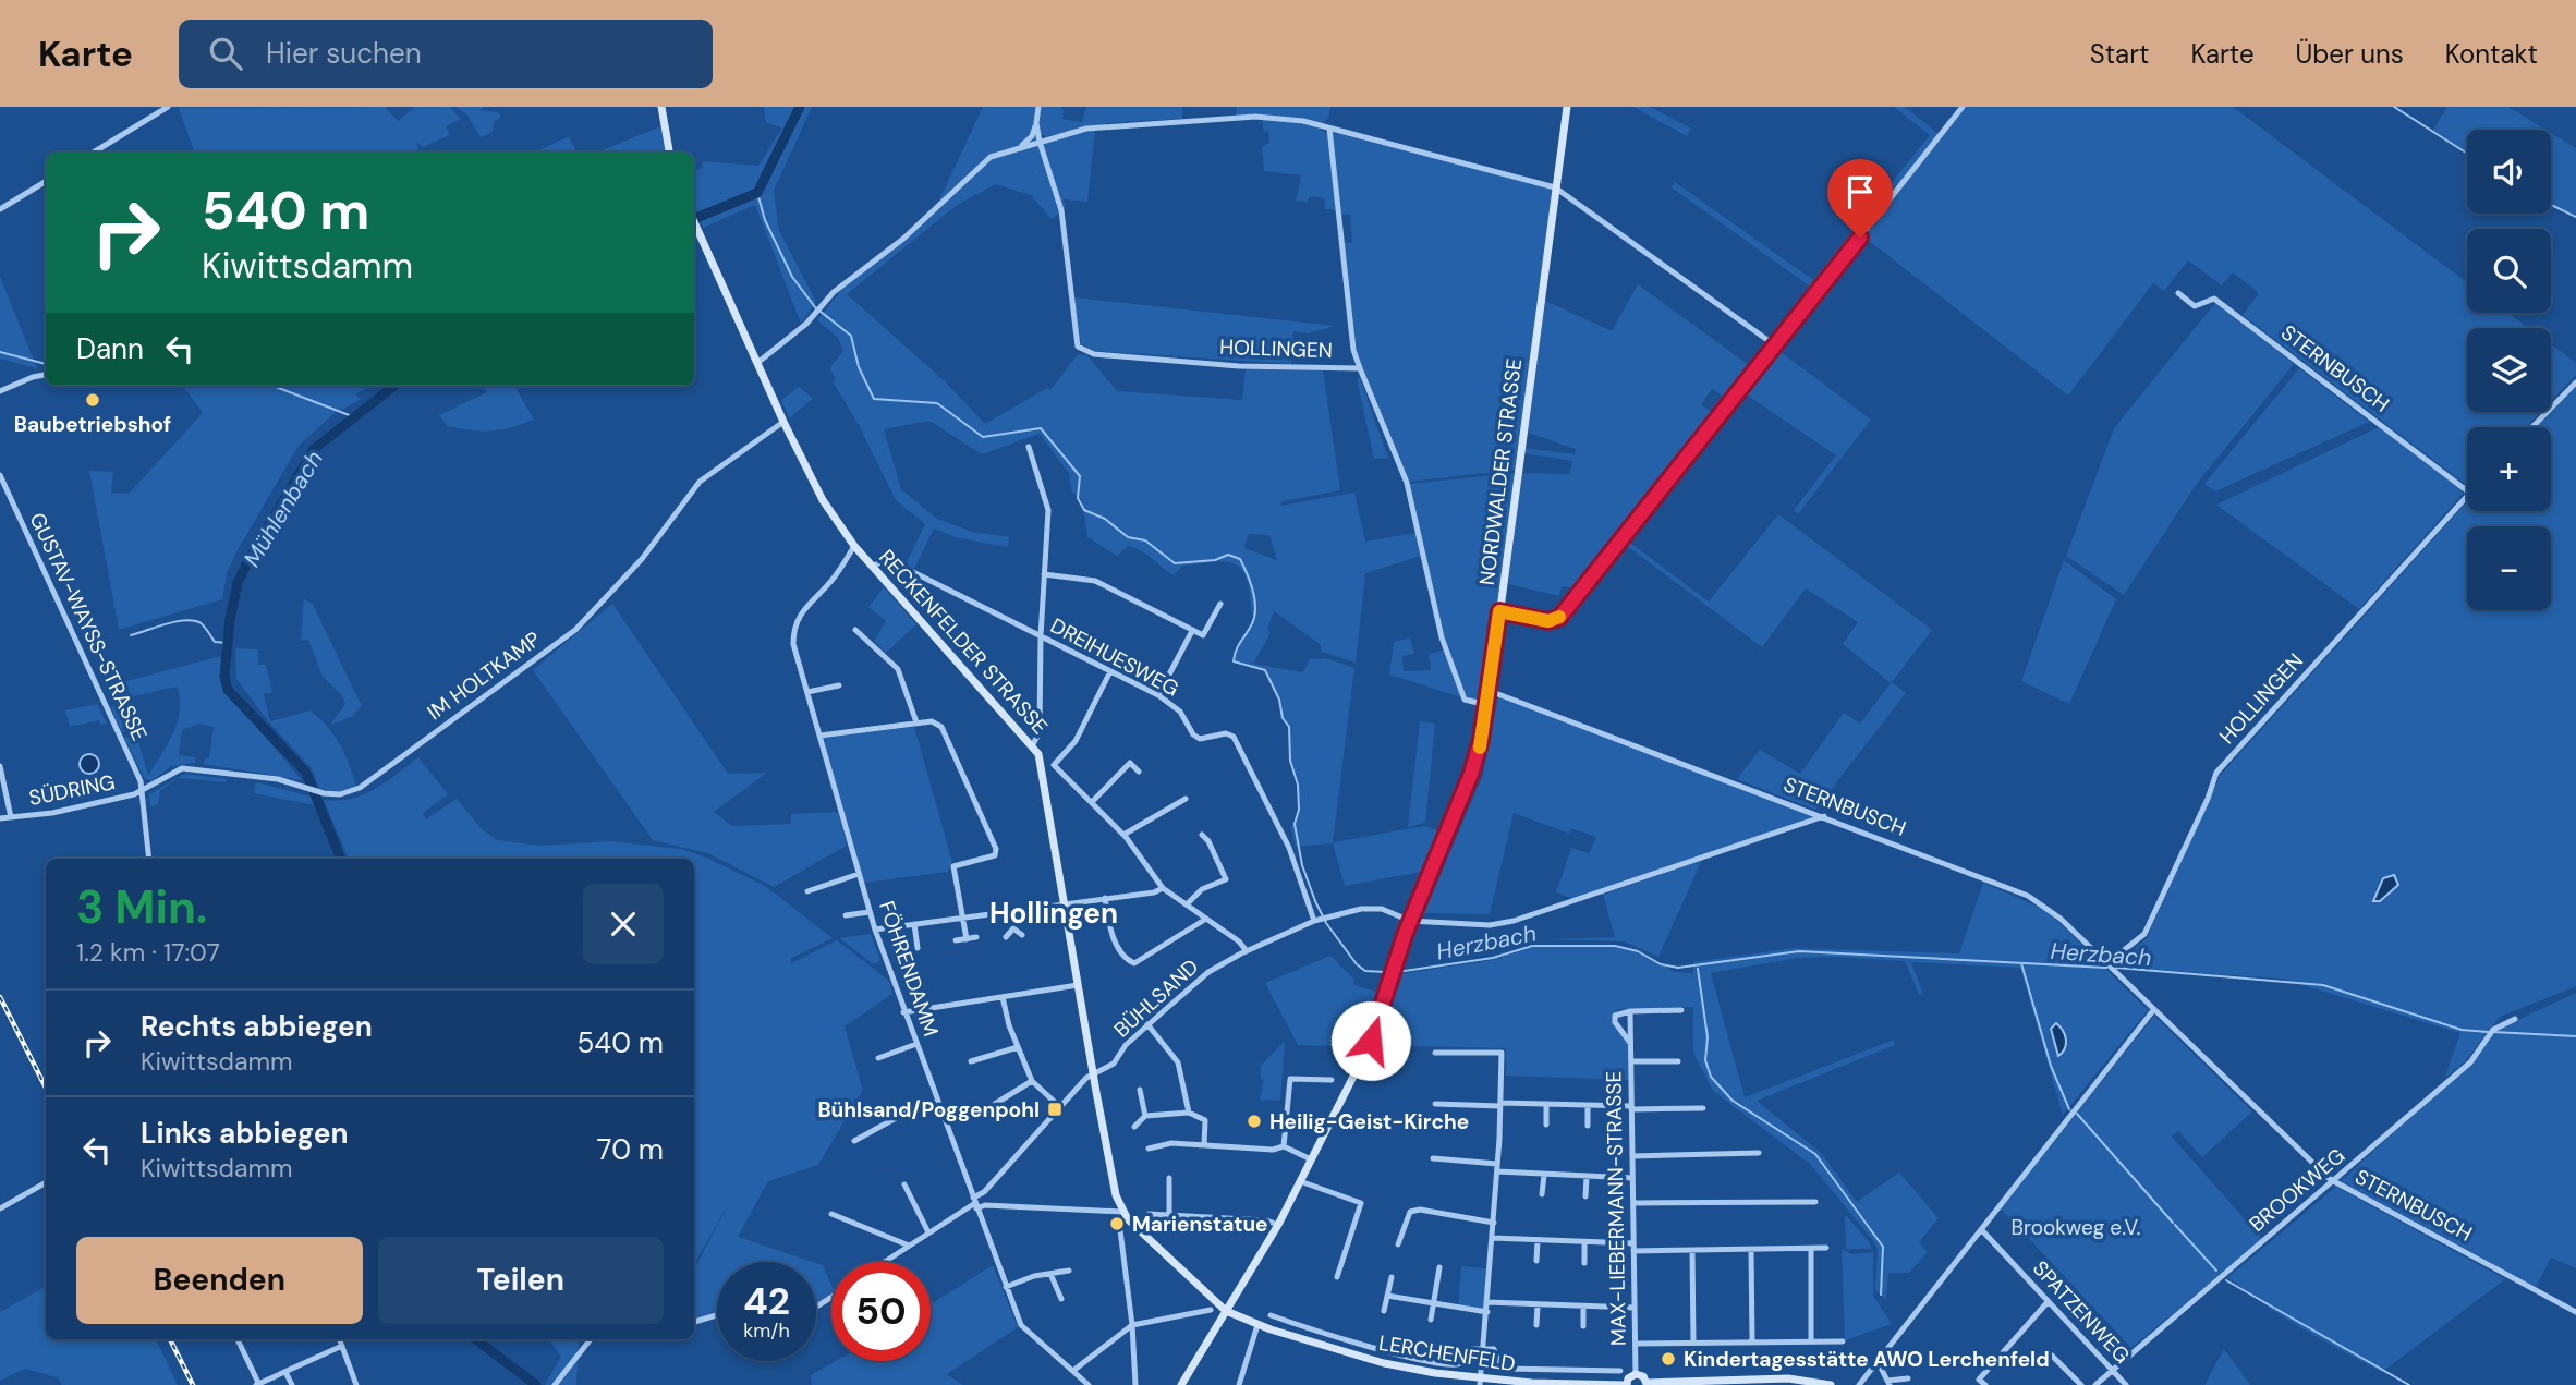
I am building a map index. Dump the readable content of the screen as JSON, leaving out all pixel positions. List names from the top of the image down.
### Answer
{
  "streets": {
    "street": [
      "HOLLINGEN",
      "STERNBUSCH",
      "NORDWALDER STRASSE",
      "GUSTAV-WAYSS-STRASSE",
      "RECKENFELDER STRASSE",
      "DREIHUESWEG",
      "IM HOLTKAMP",
      "SÜDRING",
      "FÖHRENDAMM",
      "BÜHLSAND",
      "BROOKWEG",
      "MAX-LIEBERMANN-STRASSE",
      "SPATZENWEG",
      "LERCHENFELD"
    ]
  },
  "crossings": [
    ["HOLLINGEN", "STERNBUSCH"],
    ["HOLLINGEN", "NORDWALDER STRASSE"],
    ["STERNBUSCH", "NORDWALDER STRASSE"],
    ["STERNBUSCH", "BROOKWEG"],
    ["NORDWALDER STRASSE", "RECKENFELDER STRASSE"],
    ["NORDWALDER STRASSE", "BÜHLSAND"],
    ["NORDWALDER STRASSE", "LERCHENFELD"],
    ["GUSTAV-WAYSS-STRASSE", "IM HOLTKAMP"],
    ["GUSTAV-WAYSS-STRASSE", "SÜDRING"],
    ["RECKENFELDER STRASSE", "DREIHUESWEG"],
    ["RECKENFELDER STRASSE", "IM HOLTKAMP"],
    ["RECKENFELDER STRASSE", "FÖHRENDAMM"],
    ["RECKENFELDER STRASSE", "BÜHLSAND"],
    ["RECKENFELDER STRASSE", "LERCHENFELD"],
    ["DREIHUESWEG", "BÜHLSAND"],
    ["IM HOLTKAMP", "SÜDRING"],
    ["FÖHRENDAMM", "BÜHLSAND"],
    ["BROOKWEG", "SPATZENWEG"]
  ],
  "districts": ["Hollingen"],
  "water": ["Mühlenbach", "Herzbach"],
  "parks": ["Brookweg e.V."],
  "places": {
    "other": [
      "Baubetriebshof",
      "Heilig-Geist-Kirche",
      "Marienstatue",
      "Kindertagesstätte AWO Lerchenfeld"
    ],
    "transit": ["Bühlsand/Poggenpohl"]
  },
  "page": {
    "header": "Karte",
    "search": "Hier suchen",
    "nav": [
      "Start",
      "Karte",
      "Über uns",
      "Kontakt"
    ],
    "map_buttons": ["+", "−"],
    "turn": ["540 m", "Kiwittsdamm"],
    "then": "Dann",
    "heading": ["3 Min.", "1.2 km · 17:07"],
    "list": [
      {
        "name": "Rechts abbiegen",
        "note": "Kiwittsdamm",
        "value": "540 m"
      },
      {
        "name": "Links abbiegen",
        "note": "Kiwittsdamm",
        "value": "70 m"
      }
    ],
    "buttons": ["Beenden", "Teilen"],
    "speed": "42 km/h",
    "limit": "50"
  }
}
